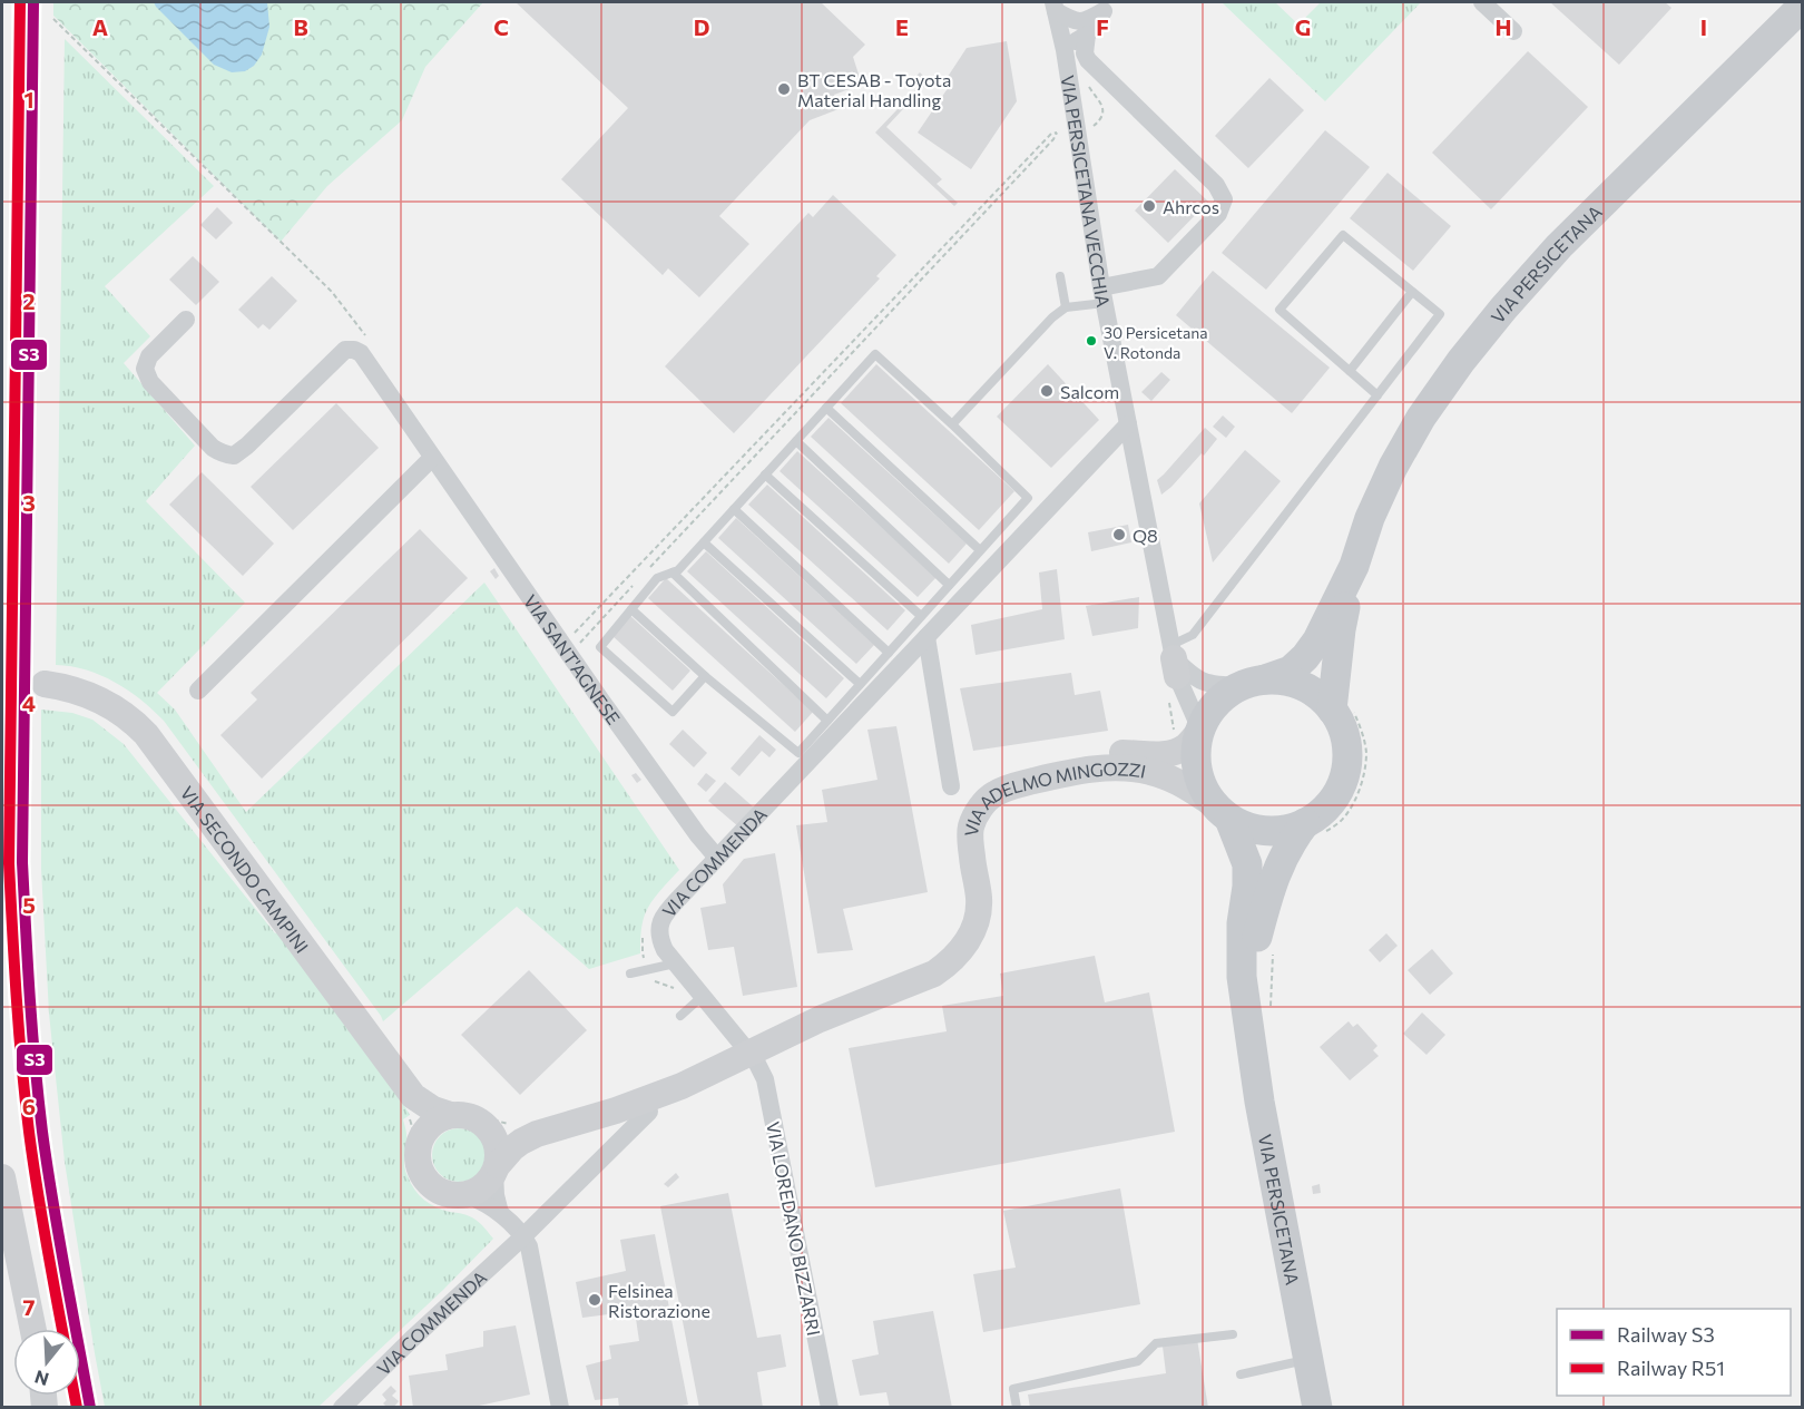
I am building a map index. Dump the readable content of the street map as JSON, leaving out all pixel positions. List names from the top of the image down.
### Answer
{
  "streets": {
    "main road": ["VIA PERSICETANA"],
    "street": [
      "VIA PERSICETANA VECCHIA",
      "VIA SANT'AGNESE",
      "VIA ADELMO MINGOZZI",
      "VIA COMMENDA",
      "VIA SECONDO CAMPINI",
      "VIA LOREDANO BIZZARRI"
    ]
  },
  "crossings": [
    ["VIA PERSICETANA VECCHIA", "VIA PERSICETANA"],
    ["VIA PERSICETANA VECCHIA", "VIA ADELMO MINGOZZI"],
    ["VIA PERSICETANA VECCHIA", "VIA COMMENDA"],
    ["VIA PERSICETANA", "VIA ADELMO MINGOZZI"],
    ["VIA SANT'AGNESE", "VIA COMMENDA"],
    ["VIA ADELMO MINGOZZI", "VIA COMMENDA"],
    ["VIA ADELMO MINGOZZI", "VIA LOREDANO BIZZARRI"],
    ["VIA COMMENDA", "VIA LOREDANO BIZZARRI"]
  ],
  "places": [
    "BT CESAB - Toyota Material Handling",
    "Ahrcos",
    "30 Persicetana V. Rotonda",
    "Salcom",
    "Q8",
    "Felsinea Ristorazione"
  ],
  "lines": ["rail line S3", "rail line R51"],
  "legend": ["Railway S3", "Railway R51"],
  "north": "bottom",
  "grid": {
    "columns": [
      "A",
      "B",
      "C",
      "D",
      "E",
      "F",
      "G",
      "H",
      "I"
    ],
    "rows": [
      "1",
      "2",
      "3",
      "4",
      "5",
      "6",
      "7"
    ]
  }
}
